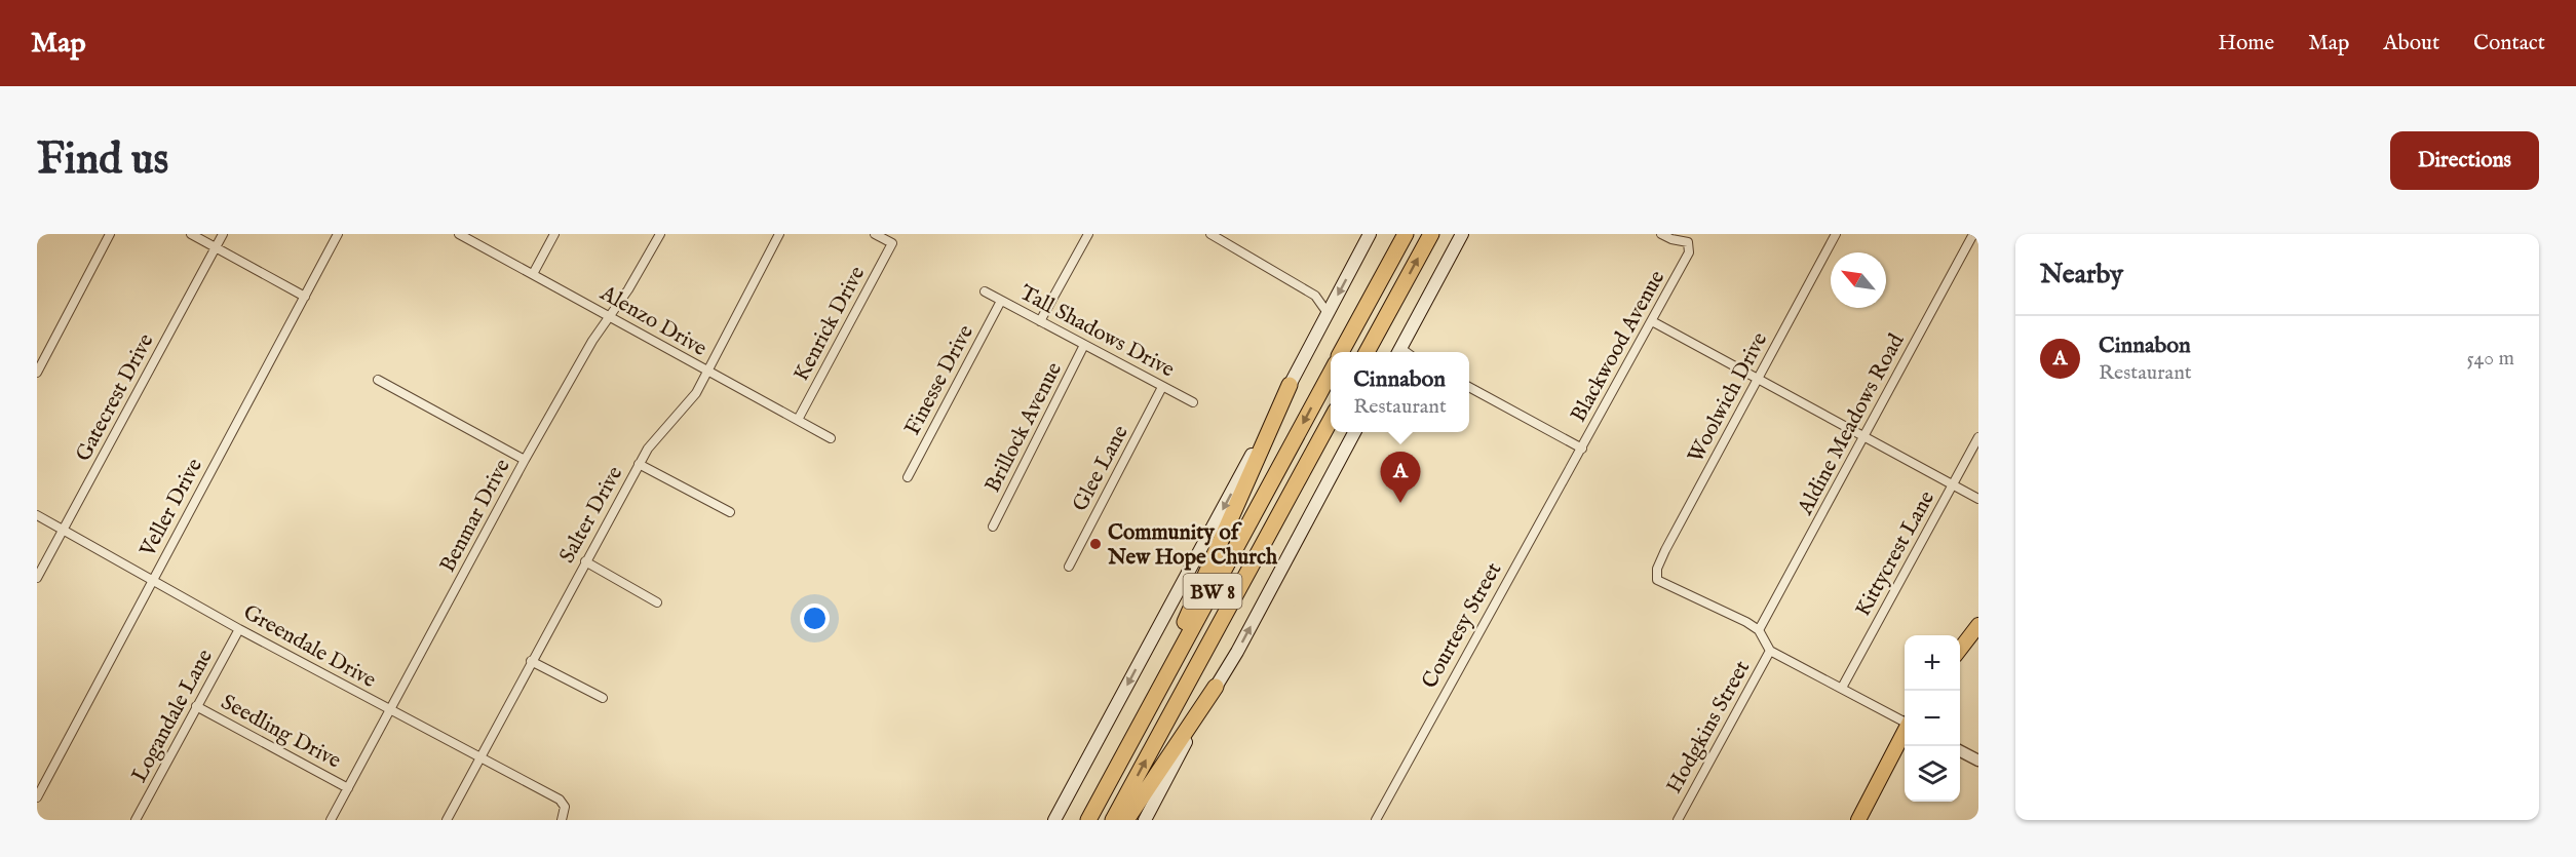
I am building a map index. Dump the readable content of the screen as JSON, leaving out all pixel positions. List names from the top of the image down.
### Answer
{
  "streets": {
    "highway": ["BW 8"],
    "street": [
      "Alenzo Drive",
      "Kenrick Drive",
      "Tall Shadows Drive",
      "Blackwood Avenue",
      "Finesse Drive",
      "Gatecrest Drive",
      "Woolwich Drive",
      "Aldine Meadows Road",
      "Brillock Avenue",
      "Glee Lane",
      "Veller Drive",
      "Salter Drive",
      "Benmar Drive",
      "Kittycrest Lane",
      "Courtesy Street",
      "Greendale Drive",
      "Logandale Lane",
      "Hodgkins Street",
      "Seedling Drive"
    ]
  },
  "crossings": [
    ["Alenzo Drive", "Kenrick Drive"],
    ["Alenzo Drive", "Salter Drive"],
    ["Alenzo Drive", "Benmar Drive"],
    ["Tall Shadows Drive", "Finesse Drive"],
    ["Tall Shadows Drive", "Brillock Avenue"],
    ["Tall Shadows Drive", "Glee Lane"],
    ["Blackwood Avenue", "Courtesy Street"],
    ["Gatecrest Drive", "Greendale Drive"],
    ["Woolwich Drive", "Aldine Meadows Road"],
    ["Veller Drive", "Greendale Drive"],
    ["Salter Drive", "Greendale Drive"],
    ["Benmar Drive", "Greendale Drive"],
    ["Benmar Drive", "Seedling Drive"],
    ["Greendale Drive", "Logandale Lane"],
    ["Logandale Lane", "Seedling Drive"]
  ],
  "places": ["Community of New Hope Church"],
  "north": "top left",
  "page": {
    "header": "Map",
    "nav": [
      "Home",
      "Map",
      "About",
      "Contact"
    ],
    "buttons": "Directions",
    "title": "Find us",
    "heading": "Nearby",
    "list": [
      {
        "mark": "A",
        "name": "Cinnabon",
        "note": "Restaurant",
        "value": "540 m"
      }
    ],
    "popup": ["Cinnabon", "Restaurant"],
    "pins": "A",
    "map_buttons": ["+", "−"]
  }
}
